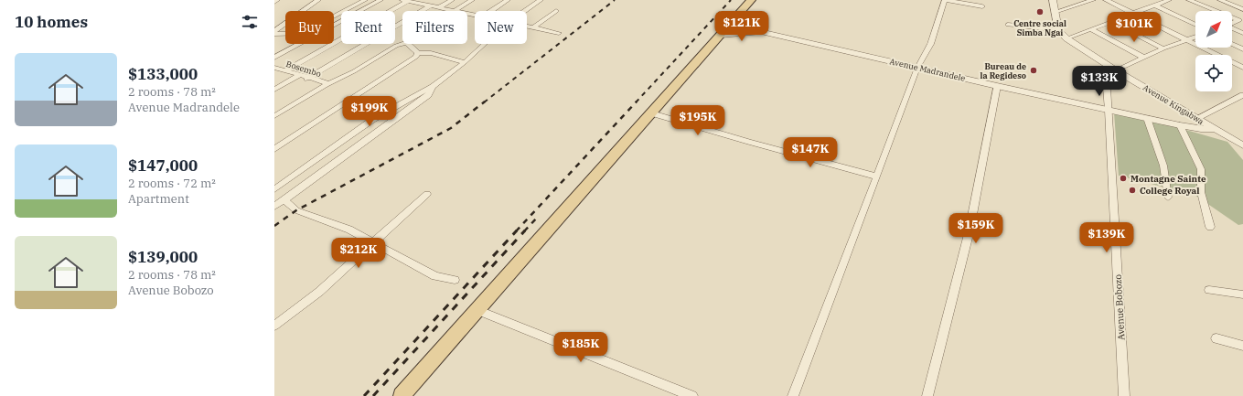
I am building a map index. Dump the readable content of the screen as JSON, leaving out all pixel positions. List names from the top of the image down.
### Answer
{
  "streets": {
    "street": [
      "Bosembo",
      "Avenue Madrandele",
      "Avenue Kingabwa",
      "Avenue Bobozo"
    ]
  },
  "crossings": [
    ["Avenue Madrandele", "Avenue Kingabwa"],
    ["Avenue Madrandele", "Avenue Bobozo"]
  ],
  "places": [
    "Centre social Simba Ngai",
    "Bureau de la Regideso",
    "Montagne Sainte",
    "College Royal"
  ],
  "north": "top right",
  "page": {
    "heading": "10 homes",
    "price": [
      "$121K",
      "$101K",
      "$133K",
      "$199K",
      "$195K",
      "$147K",
      "$159K",
      "$139K",
      "$212K",
      "$185K"
    ],
    "chip": [
      "Buy",
      "Rent",
      "Filters",
      "New"
    ],
    "list": [
      {
        "name": "$133,000",
        "note": "2 rooms · 78 m² · Avenue Madrandele"
      },
      {
        "name": "$147,000",
        "note": "2 rooms · 72 m² · Apartment"
      },
      {
        "name": "$139,000",
        "note": "2 rooms · 78 m² · Avenue Bobozo"
      }
    ]
  }
}
